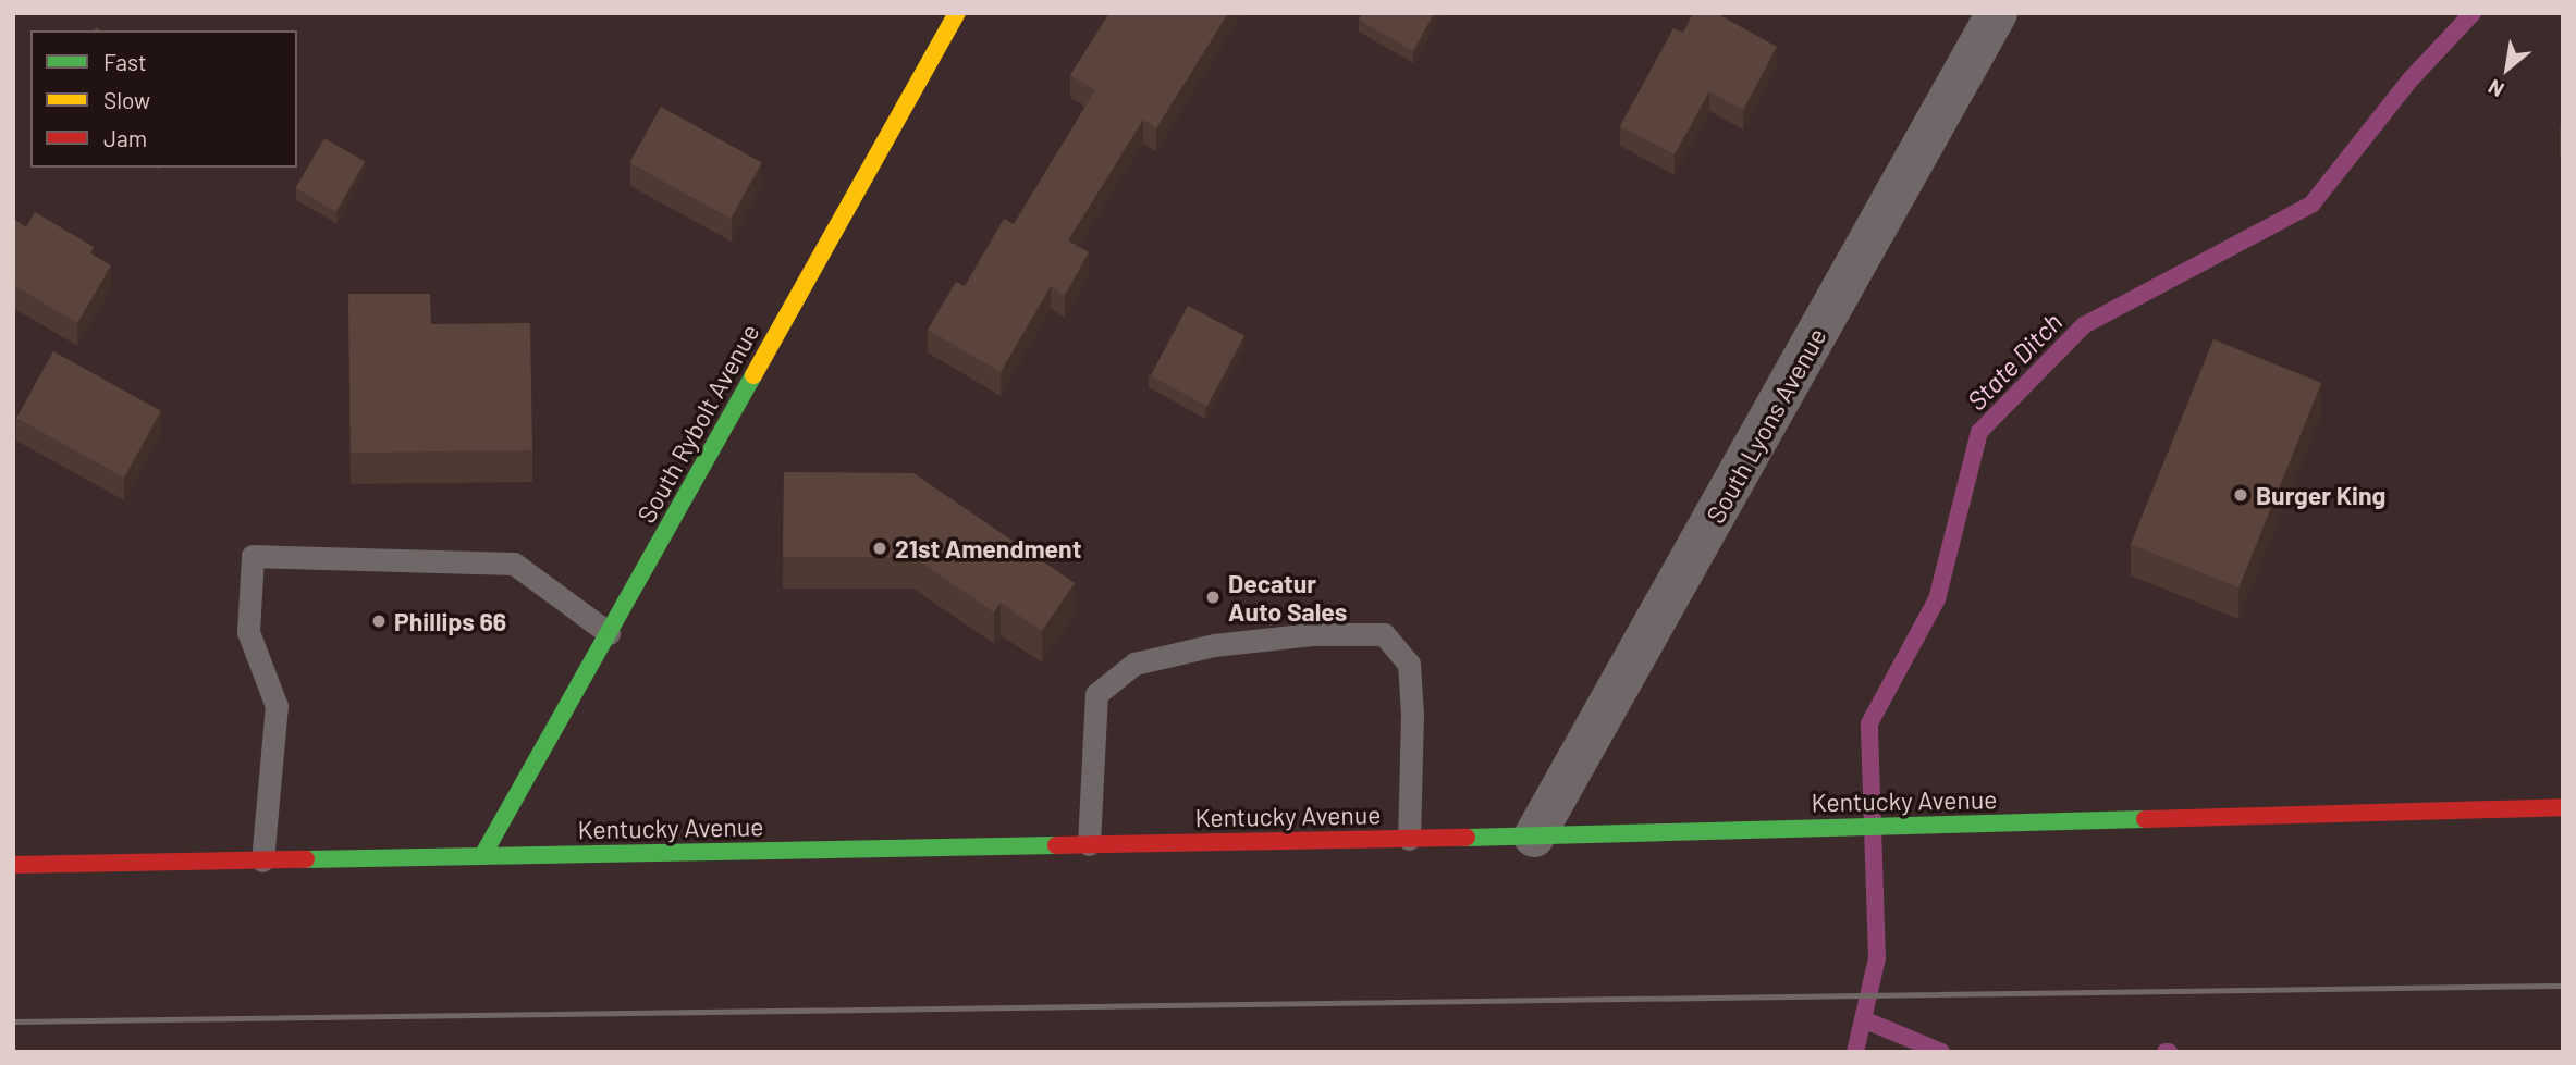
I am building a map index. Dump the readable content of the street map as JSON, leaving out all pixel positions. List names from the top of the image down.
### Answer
{
  "streets": {
    "main road": ["South Rybolt Avenue", "Kentucky Avenue"],
    "street": ["South Lyons Avenue"]
  },
  "crossings": [
    ["South Rybolt Avenue", "Kentucky Avenue"],
    ["South Lyons Avenue", "Kentucky Avenue"]
  ],
  "water": ["State Ditch"],
  "places": [
    "Burger King",
    "21st Amendment",
    "Decatur Auto Sales",
    "Phillips 66"
  ],
  "legend": ["Fast", "Slow", "Jam"],
  "north": "bottom left"
}
